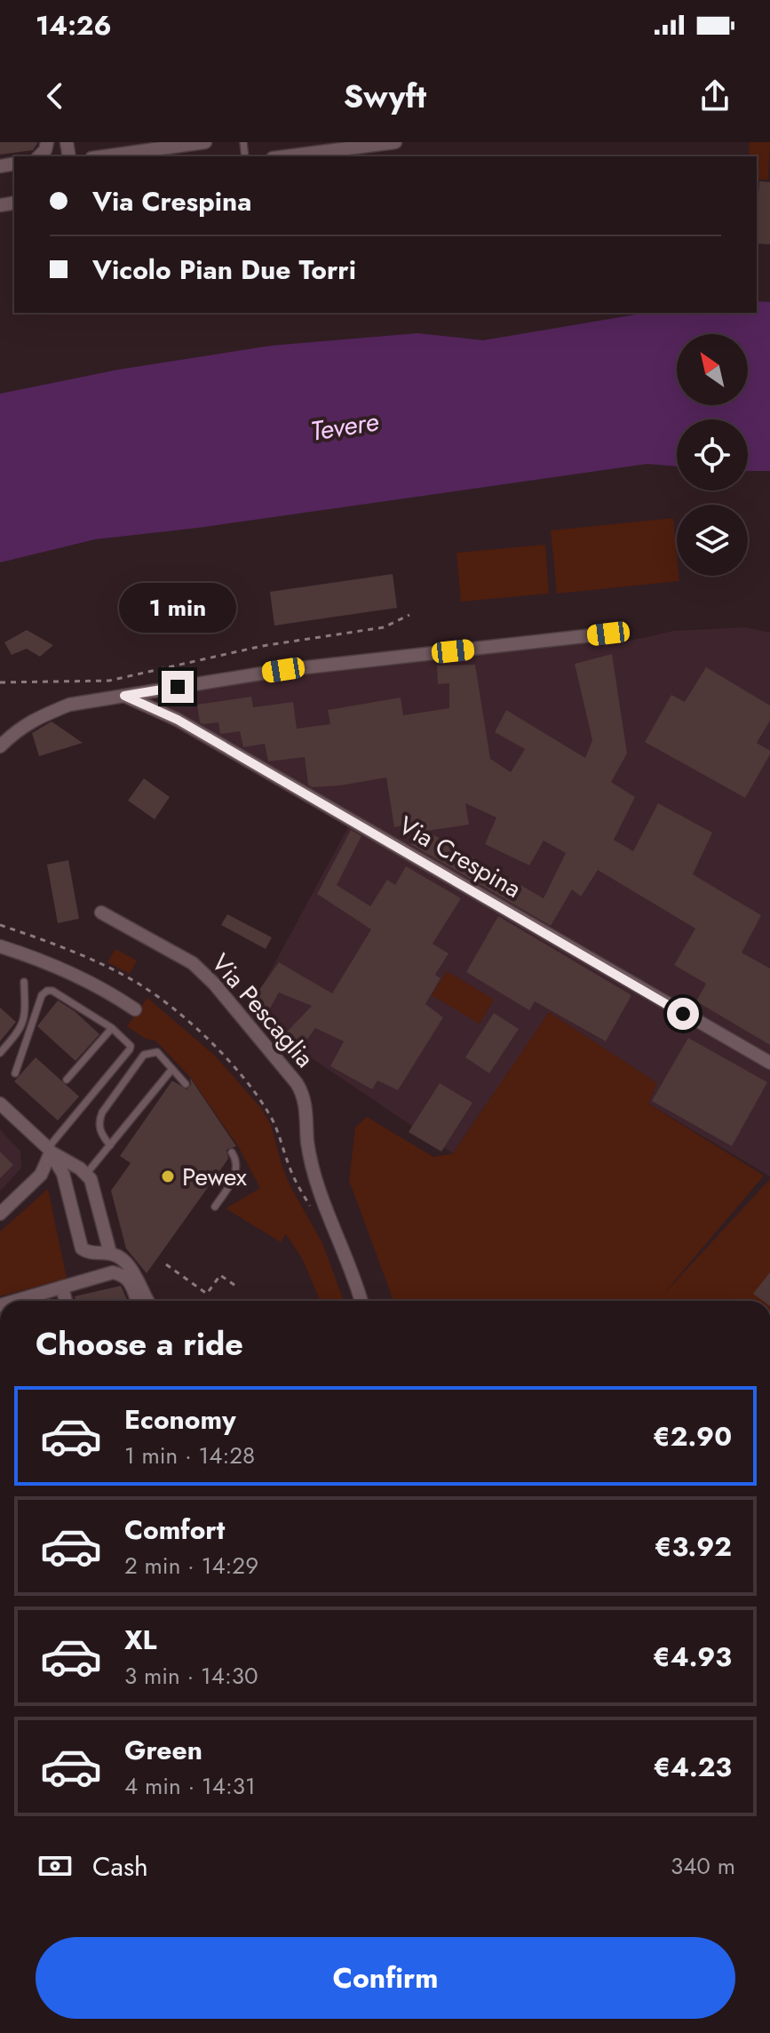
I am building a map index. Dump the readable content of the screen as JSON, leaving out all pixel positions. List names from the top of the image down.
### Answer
{
  "streets": {
    "street": ["Via Crespina", "Via Pescaglia"]
  },
  "water": ["Tevere"],
  "places": ["Pewex"],
  "north": "top left",
  "page": {
    "status": "14:26",
    "header": "Swyft",
    "banner": ["Via Crespina", "Vicolo Pian Due Torri"],
    "bubble": "1 min",
    "heading": "Choose a ride",
    "list": [
      {
        "name": "Economy",
        "note": "1 min · 14:28",
        "value": "€2.90"
      },
      {
        "name": "Comfort",
        "note": "2 min · 14:29",
        "value": "€3.92"
      },
      {
        "name": "XL",
        "note": "3 min · 14:30",
        "value": "€4.93"
      },
      {
        "name": "Green",
        "note": "4 min · 14:31",
        "value": "€4.23"
      }
    ],
    "pay": ["Cash", "340 m"],
    "buttons": "Confirm"
  }
}
